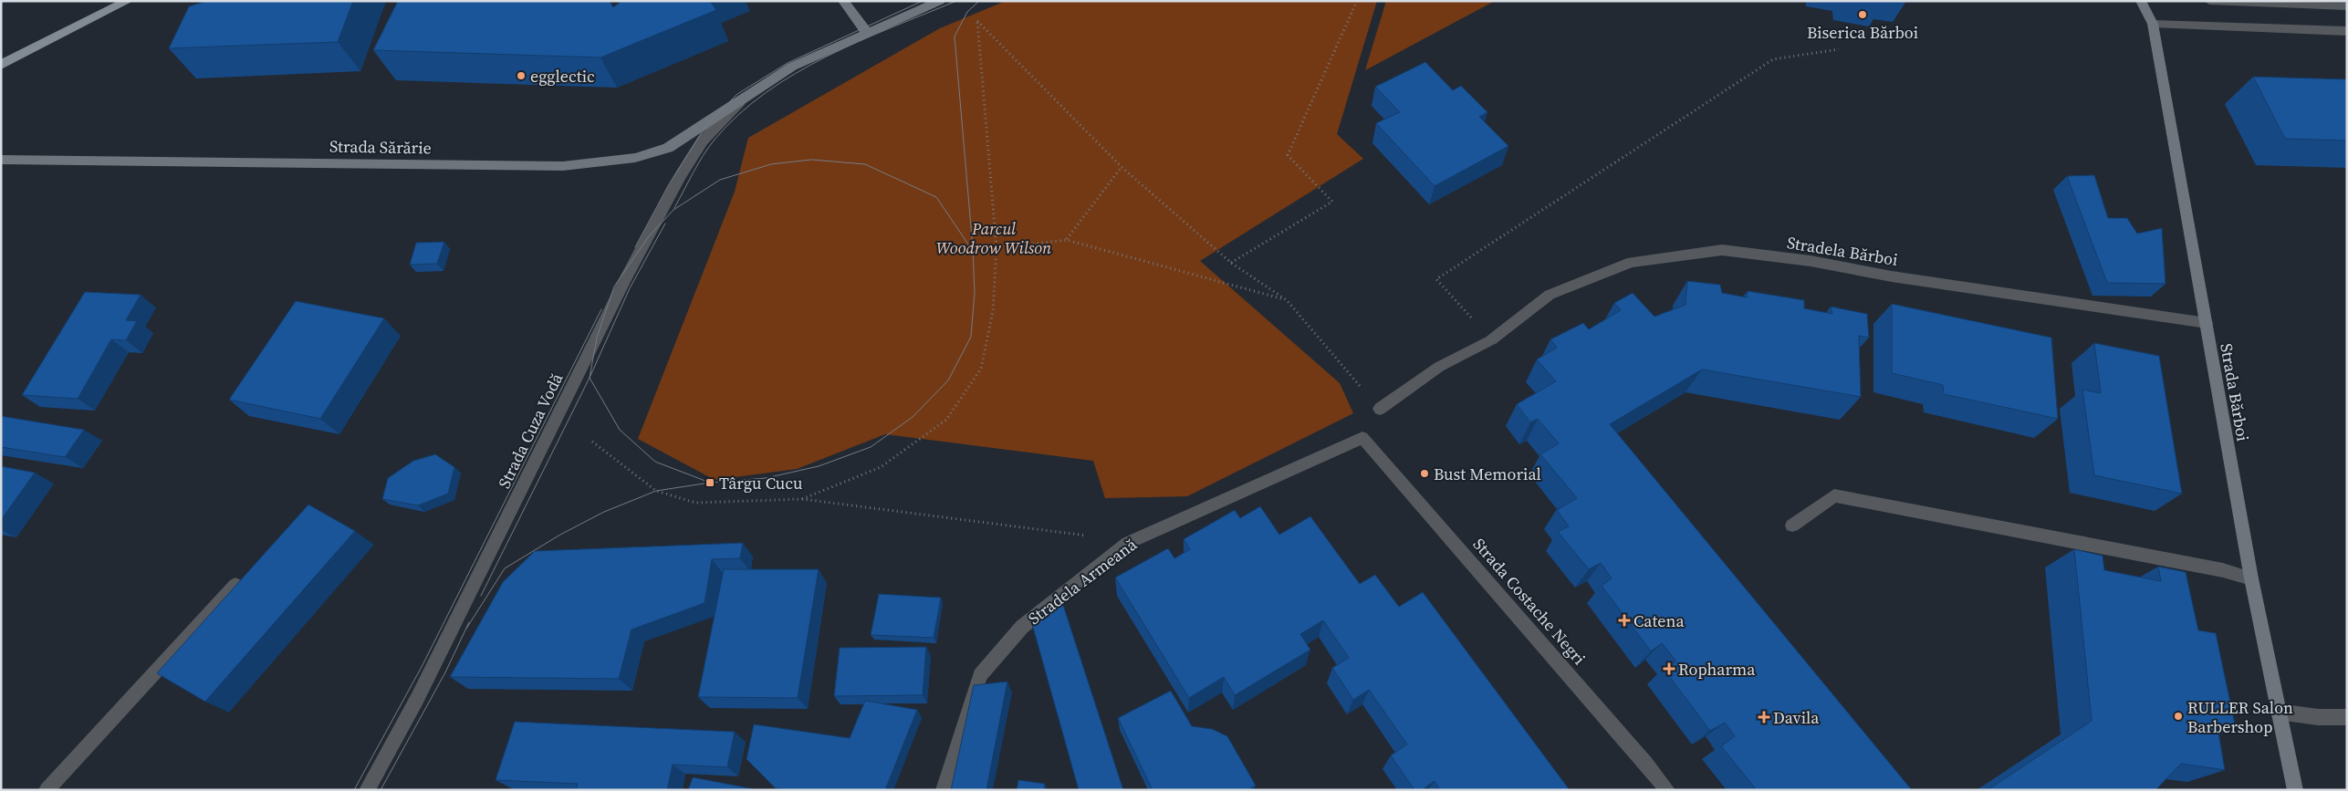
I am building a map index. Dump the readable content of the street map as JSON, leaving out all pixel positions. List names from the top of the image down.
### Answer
{
  "streets": {
    "main road": ["Strada Sărărie", "Strada Bărboi"],
    "street": [
      "Stradela Bărboi",
      "Strada Cuza Vodă",
      "Stradela Armeană",
      "Strada Costache Negri"
    ]
  },
  "crossings": [
    ["Strada Sărărie", "Strada Cuza Vodă"],
    ["Stradela Bărboi", "Strada Bărboi"],
    ["Stradela Armeană", "Strada Costache Negri"]
  ],
  "parks": ["Parcul Woodrow Wilson"],
  "places": {
    "other": [
      "Biserica Bărboi",
      "egglectic",
      "Bust Memorial",
      "RULLER Salon Barbershop"
    ],
    "transit": ["Târgu Cucu"],
    "health": ["Catena", "Ropharma", "Davila"]
  }
}
